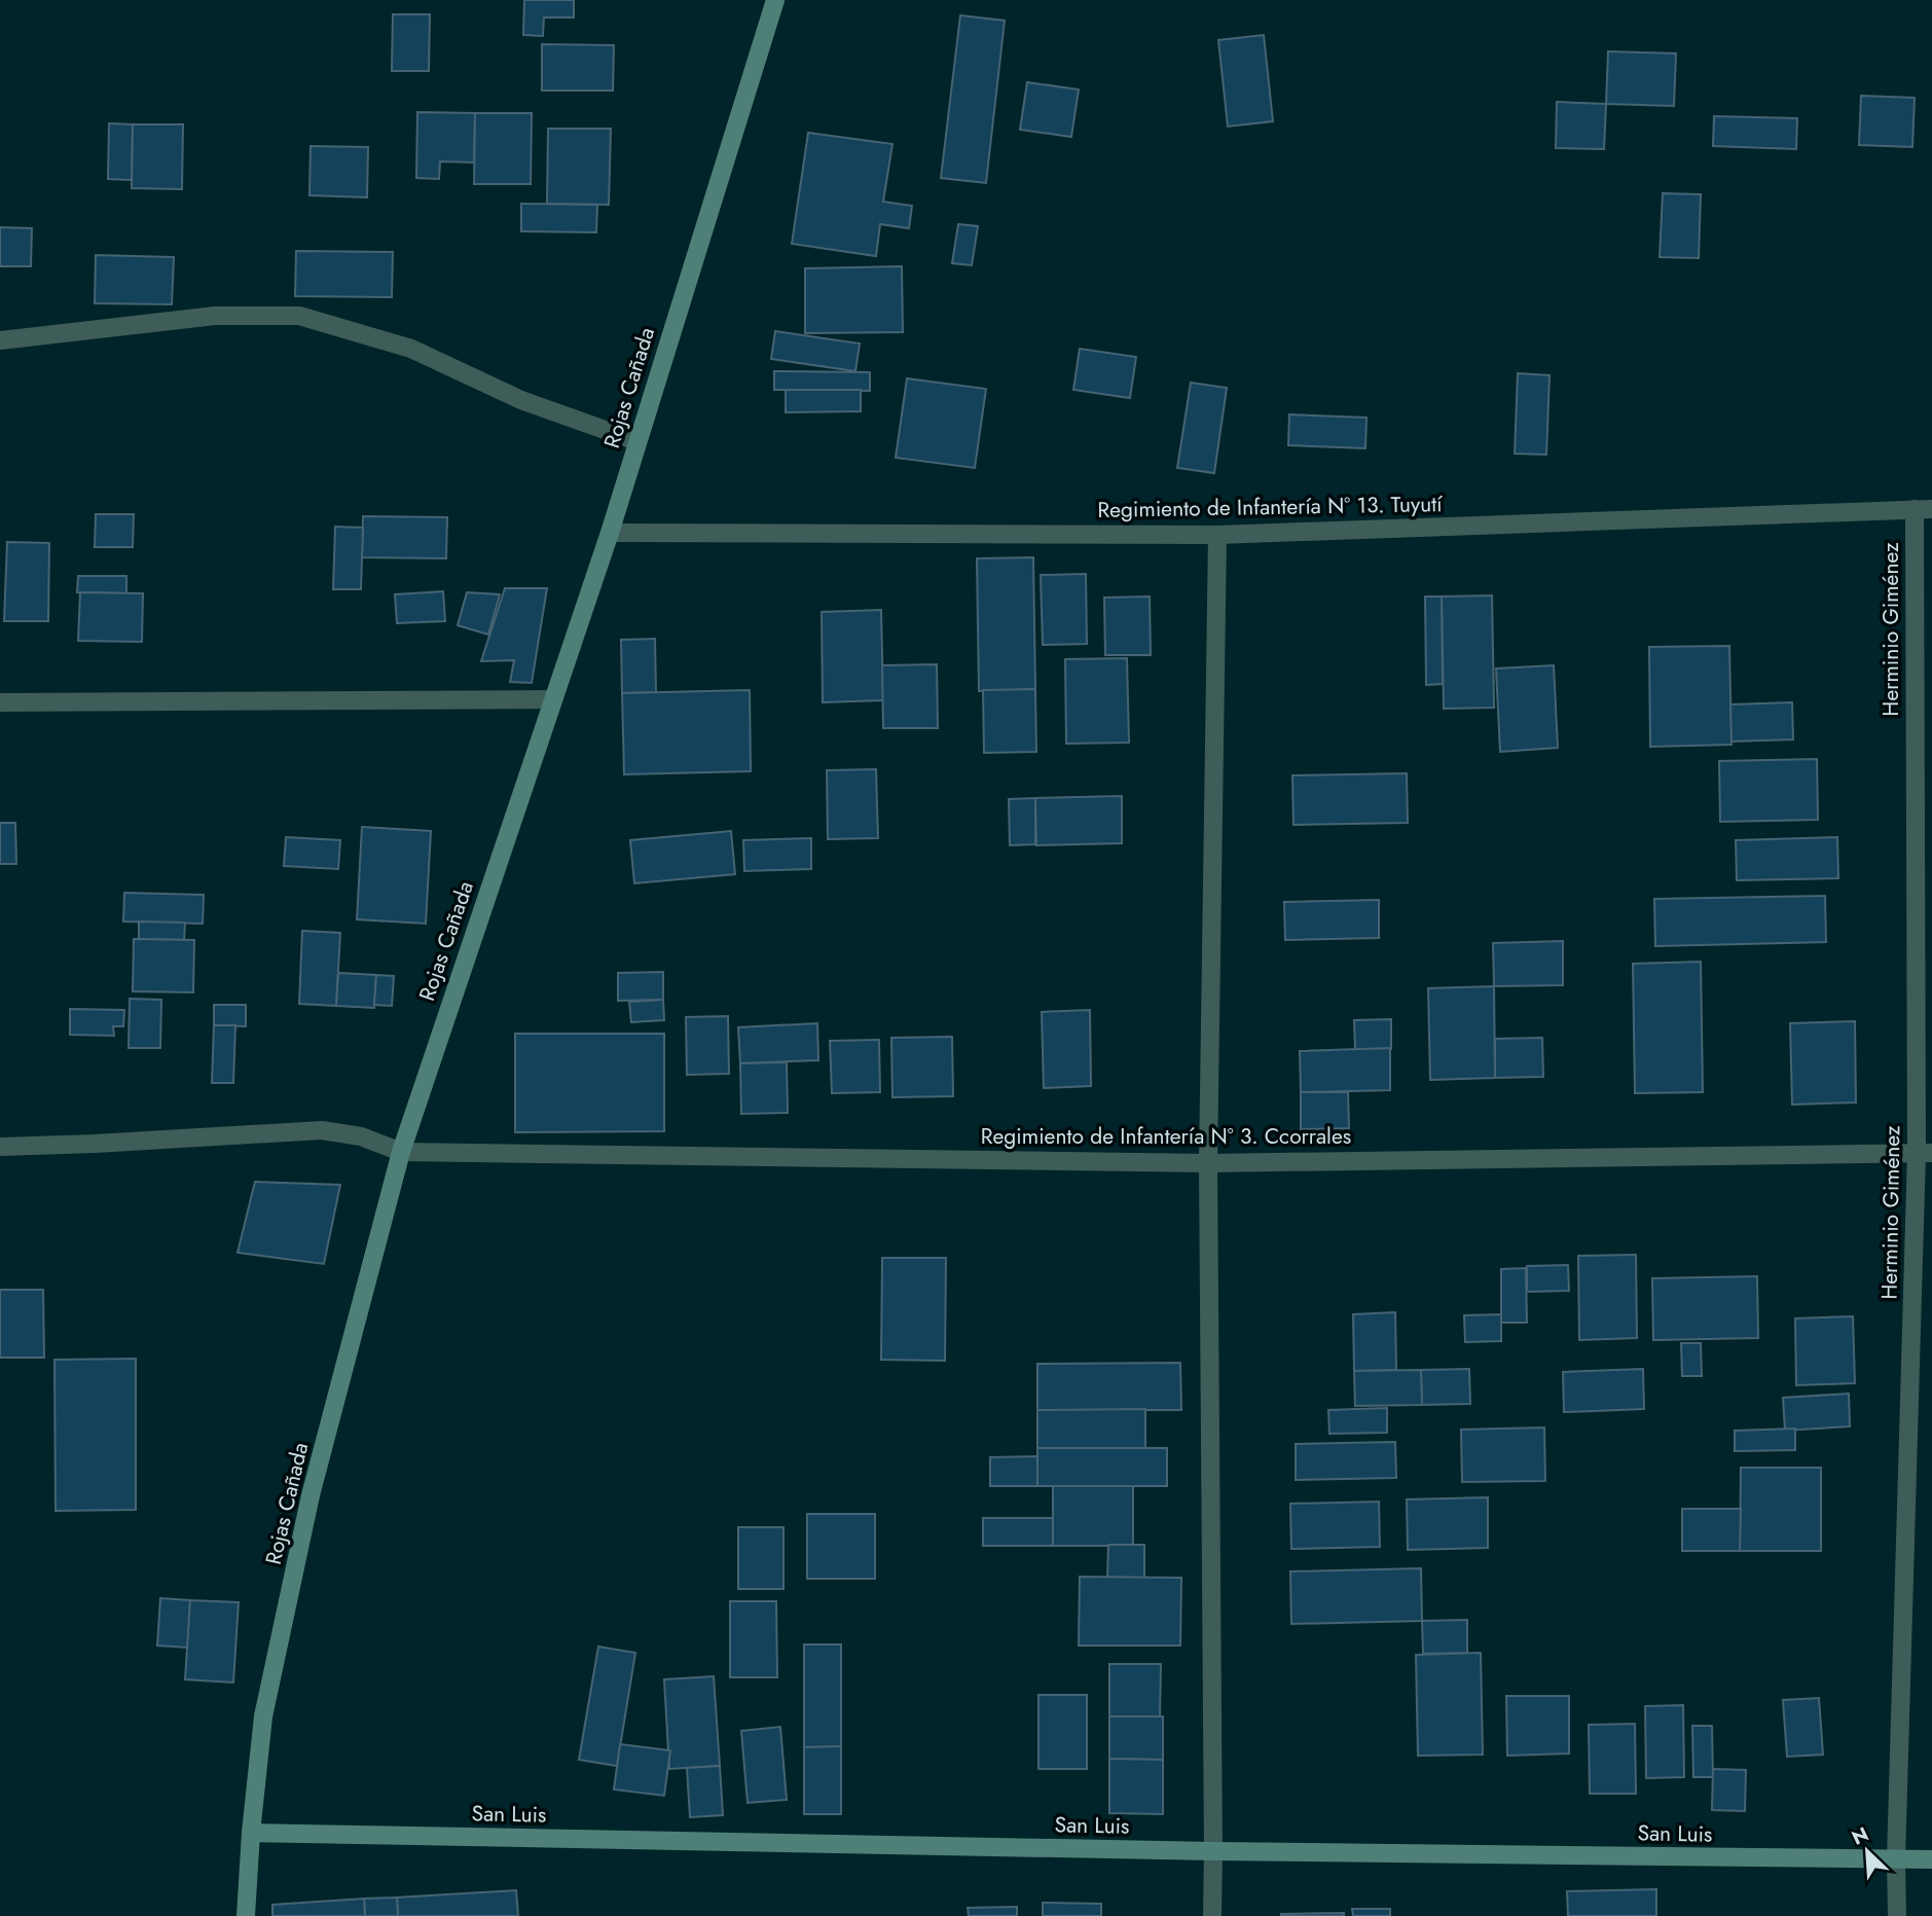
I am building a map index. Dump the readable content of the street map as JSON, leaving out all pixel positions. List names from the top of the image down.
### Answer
{
  "streets": {
    "main road": ["Rojas Cañada", "San Luis"],
    "street": ["Regimiento de Infantería N° 13. Tuyutí", "Herminio Giménez", "Regimiento de Infantería N° 3. Ccorrales"]
  },
  "crossings": [
    ["Rojas Cañada", "Regimiento de Infantería N° 13. Tuyutí"],
    ["Rojas Cañada", "Regimiento de Infantería N° 3. Ccorrales"],
    ["Rojas Cañada", "San Luis"],
    ["Regimiento de Infantería N° 13. Tuyutí", "Herminio Giménez"],
    ["Herminio Giménez", "Regimiento de Infantería N° 3. Ccorrales"],
    ["Herminio Giménez", "San Luis"]
  ],
  "north": "top left"
}
